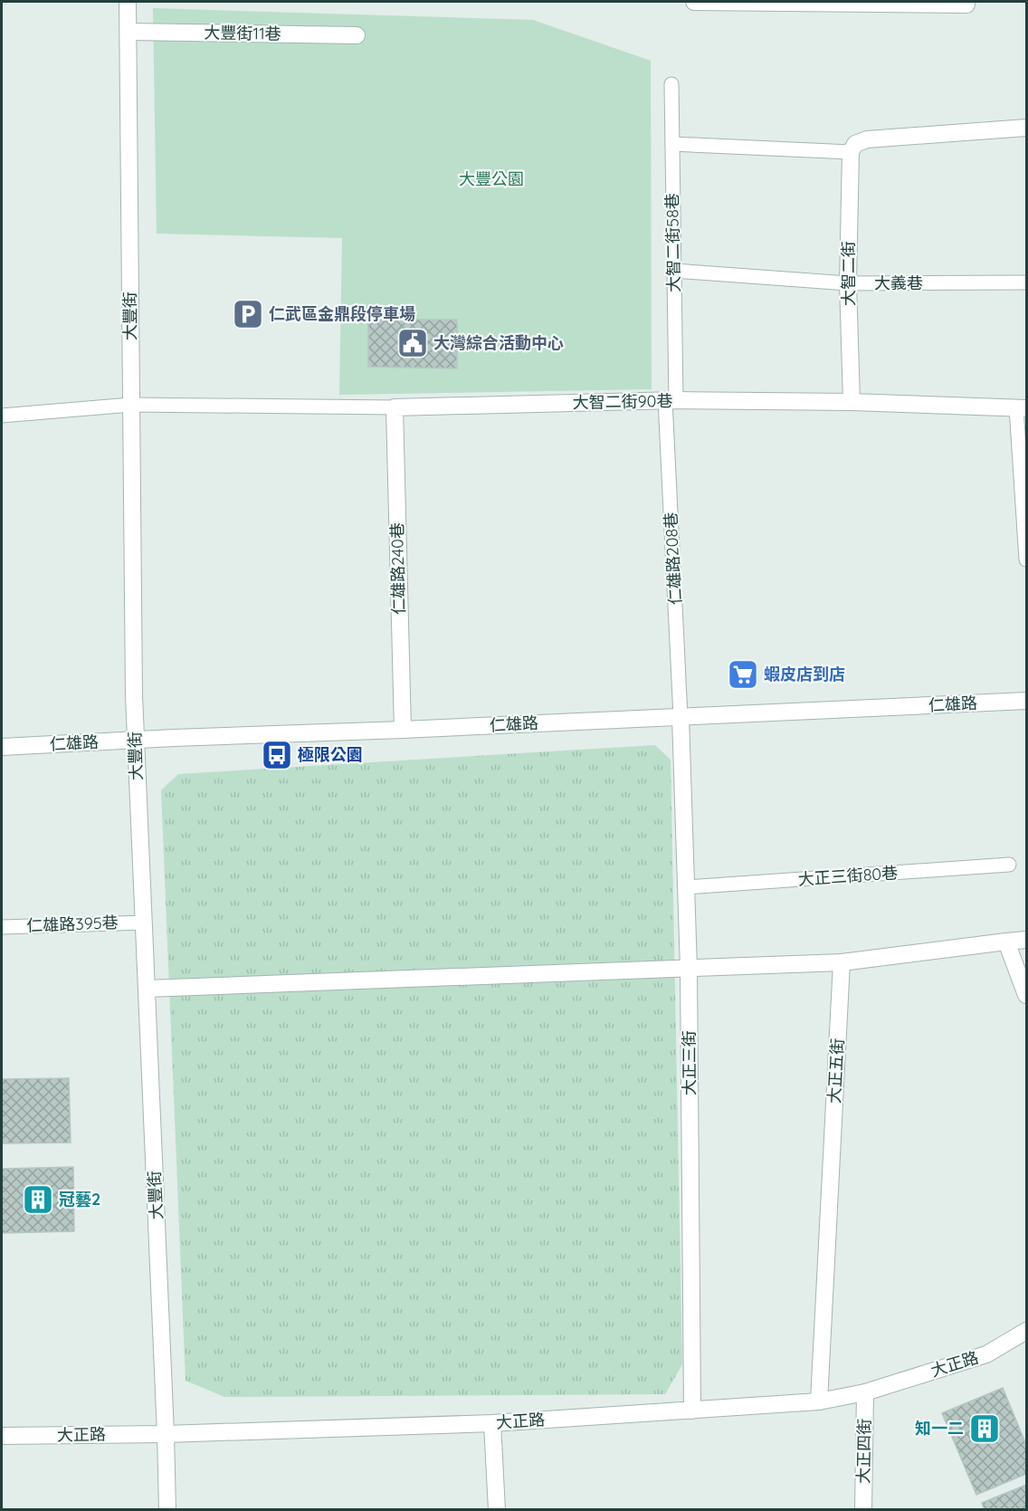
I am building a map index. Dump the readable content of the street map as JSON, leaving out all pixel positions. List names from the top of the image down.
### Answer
{
  "streets": {
    "street": [
      "大豐街11巷",
      "大智二街",
      "大豐街",
      "大智二街90巷",
      "仁雄路240巷",
      "仁雄路",
      "大正三街",
      "大正五街",
      "大正路",
      "大正四街"
    ],
    "lane": [
      "大智二街58巷",
      "大義巷",
      "仁雄路208巷",
      "大正三街80巷",
      "仁雄路395巷"
    ]
  },
  "crossings": [
    ["大豐街11巷", "大豐街"],
    ["大智二街58巷", "大義巷"],
    ["大智二街58巷", "大智二街90巷"],
    ["大智二街58巷", "仁雄路208巷"],
    ["大智二街", "大義巷"],
    ["大智二街", "大智二街90巷"],
    ["大豐街", "仁雄路"],
    ["大豐街", "仁雄路395巷"],
    ["大豐街", "大正路"],
    ["大智二街90巷", "仁雄路208巷"],
    ["大智二街90巷", "仁雄路240巷"],
    ["仁雄路208巷", "仁雄路"],
    ["仁雄路208巷", "大正三街"],
    ["仁雄路240巷", "仁雄路"],
    ["仁雄路", "大正三街"],
    ["大正三街80巷", "大正三街"],
    ["大正三街", "大正路"],
    ["大正五街", "大正路"],
    ["大正路", "大正四街"]
  ],
  "parks": ["大豐公園"],
  "places": {
    "parking": ["仁武區金鼎段停車場"],
    "public building": ["大灣綜合活動中心"],
    "supermarket": ["蝦皮店到店"],
    "bus stop": ["極限公園"],
    "building": ["冠藝2", "知一二"]
  }
}
